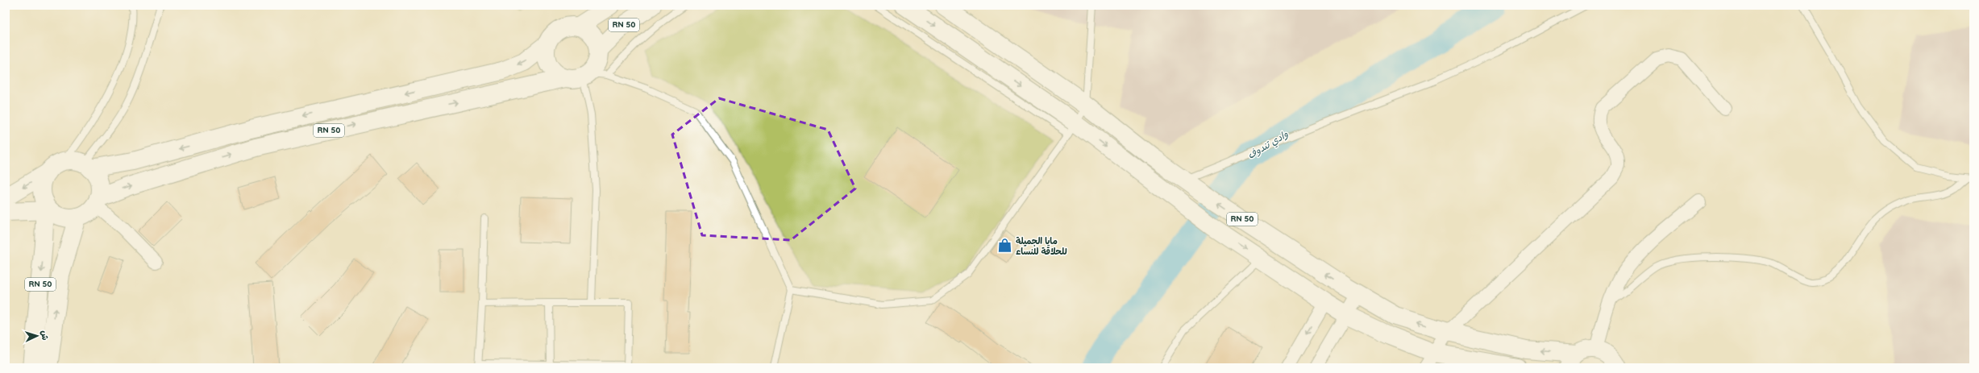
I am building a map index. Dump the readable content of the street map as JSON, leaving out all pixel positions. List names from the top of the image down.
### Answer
{
  "streets": {
    "main road": ["RN 50"]
  },
  "water": ["وادي تندوف"],
  "places": {
    "shop": ["مايا الجميلة للحلاقة للنساء"]
  },
  "north": "right"
}
